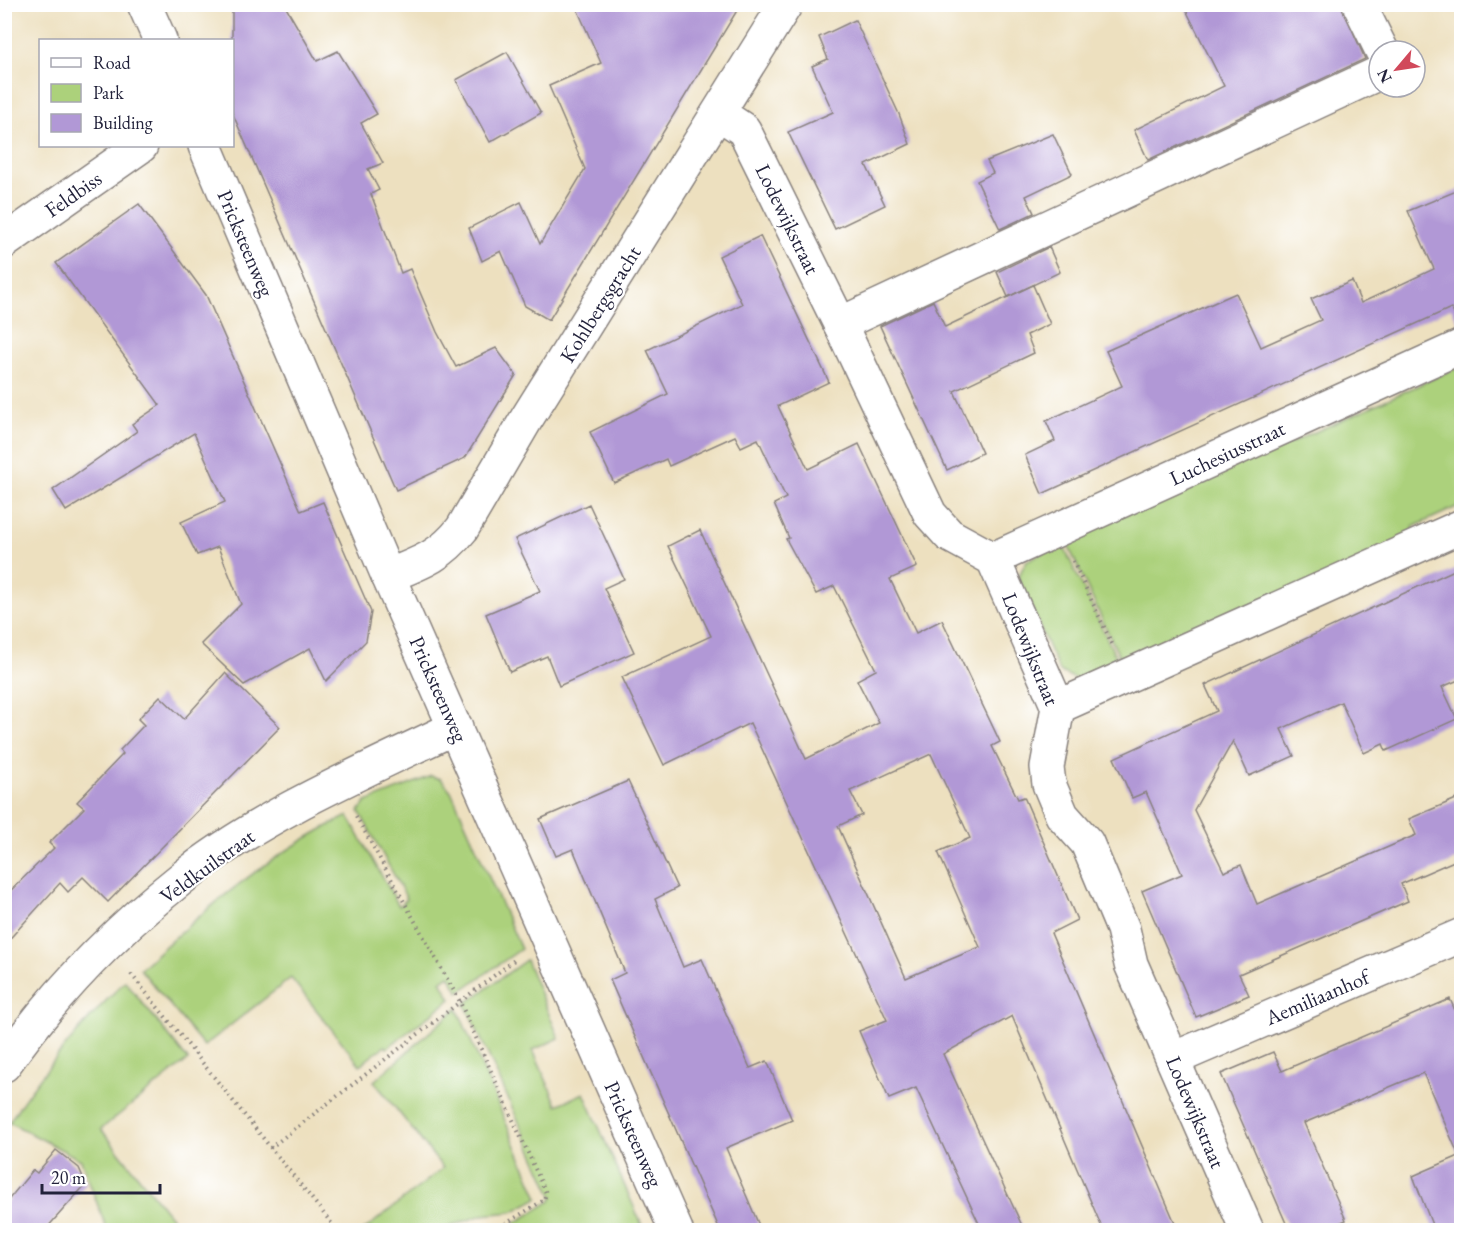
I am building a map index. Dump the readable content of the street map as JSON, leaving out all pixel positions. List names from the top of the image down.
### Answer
{
  "streets": {
    "street": [
      "Feldbiss",
      "Lodewijkstraat",
      "Pricksteenweg",
      "Kohlbergsgracht",
      "Luchesiusstraat",
      "Veldkuilstraat",
      "Aemiliaanhof"
    ]
  },
  "crossings": [
    ["Lodewijkstraat", "Kohlbergsgracht"],
    ["Lodewijkstraat", "Luchesiusstraat"],
    ["Lodewijkstraat", "Aemiliaanhof"],
    ["Pricksteenweg", "Kohlbergsgracht"],
    ["Pricksteenweg", "Veldkuilstraat"]
  ],
  "legend": ["Road", "Park", "Building"],
  "scale_bar": "20 m",
  "north": "bottom left"
}
